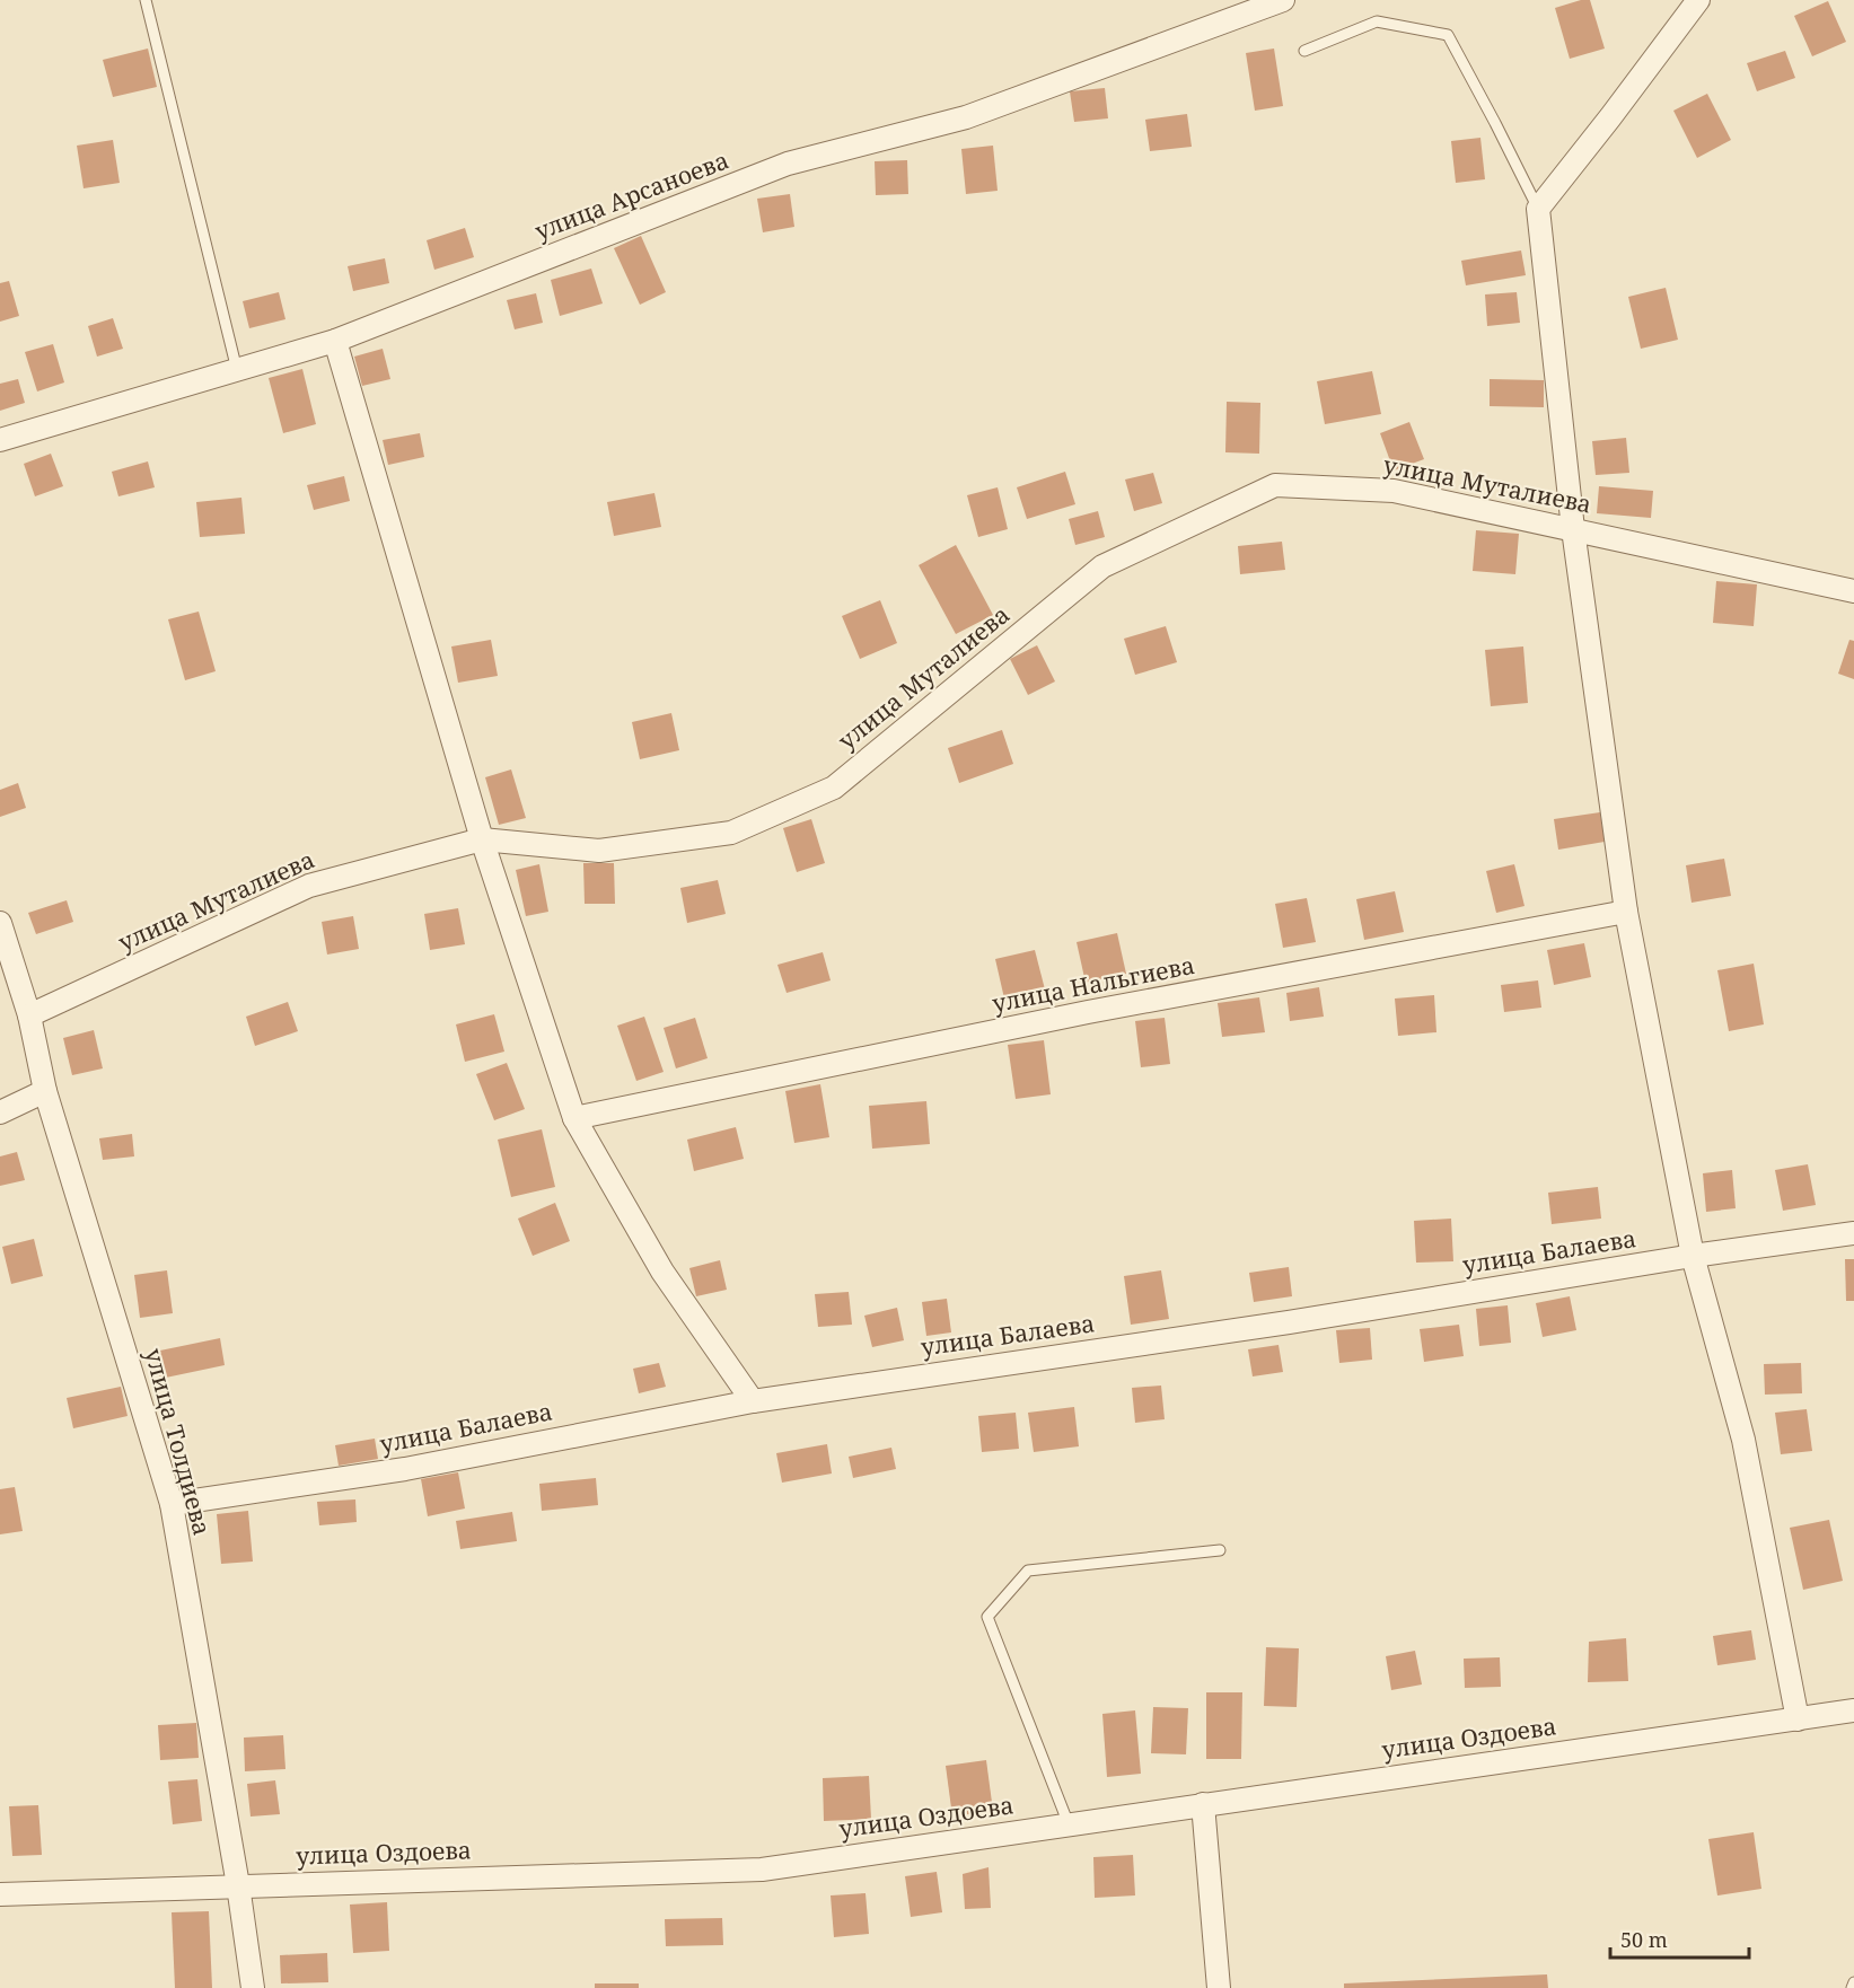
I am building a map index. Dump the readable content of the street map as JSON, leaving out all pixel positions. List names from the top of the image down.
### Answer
{
  "streets": {
    "street": [
      "улица Арсаноева",
      "улица Муталиева",
      "улица Нальгиева",
      "улица Балаева",
      "улица Толдиева",
      "улица Оздоева"
    ]
  },
  "crossings": [
    ["улица Муталиева", "улица Толдиева"],
    ["улица Балаева", "улица Толдиева"],
    ["улица Толдиева", "улица Оздоева"]
  ],
  "scale_bar": "50 m"
}
